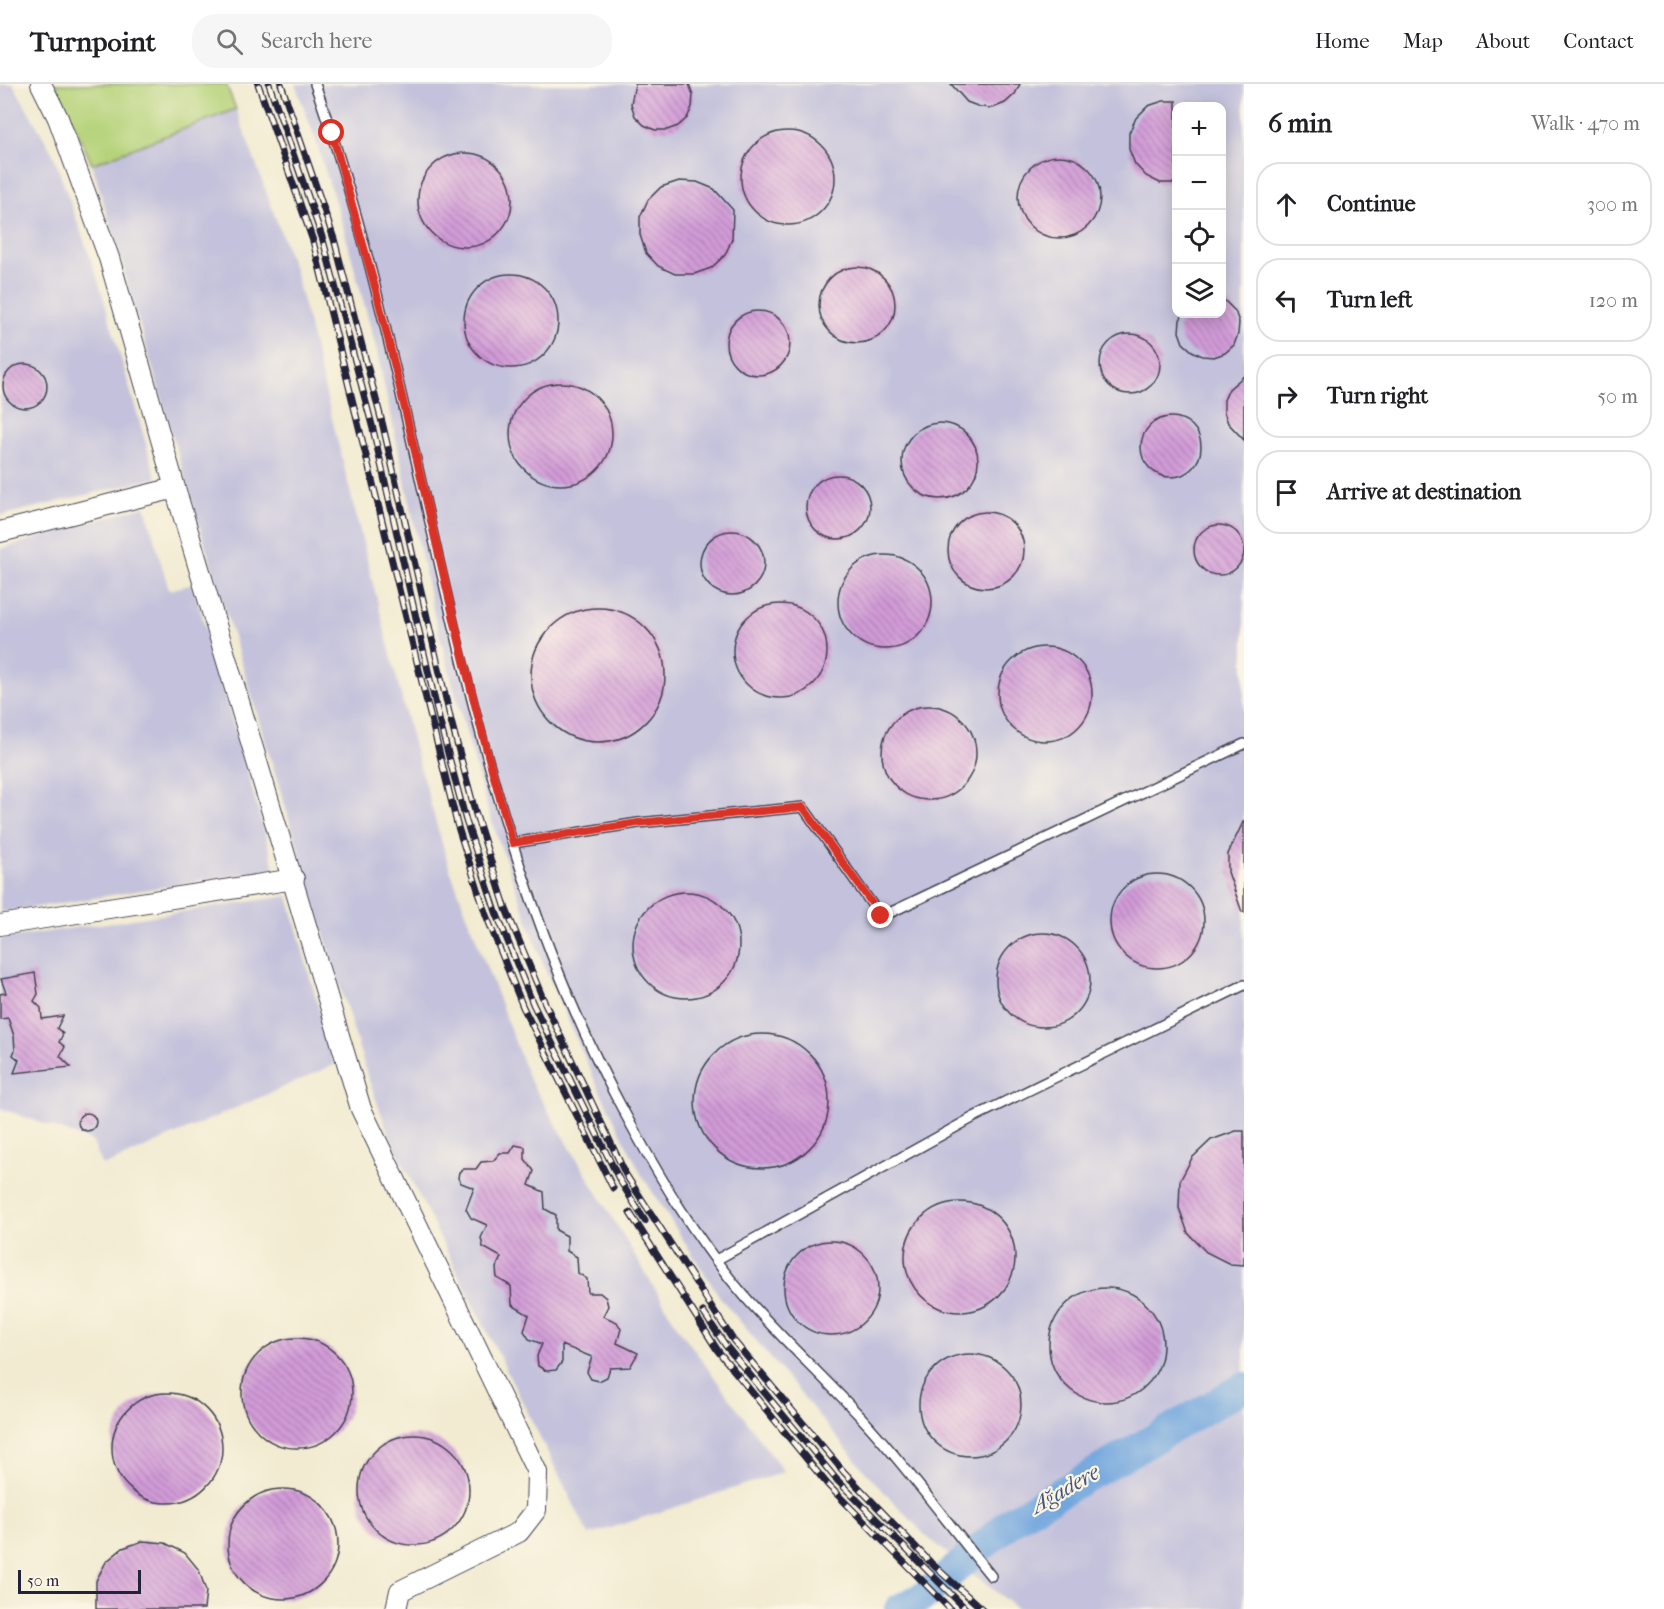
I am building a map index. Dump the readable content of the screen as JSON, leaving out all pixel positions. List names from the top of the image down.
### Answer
{
  "water": ["Ağadere"],
  "scale_bar": "50 m",
  "page": {
    "header": "Turnpoint",
    "search": "Search here",
    "nav": [
      "Home",
      "Map",
      "About",
      "Contact"
    ],
    "heading": ["6 min", "Walk · 470 m"],
    "map_buttons": ["+", "−"],
    "list": [
      ["Continue", "300 m"],
      ["Turn left", "120 m"],
      ["Turn right", "50 m"],
      "Arrive at destination"
    ],
    "scale": "50 m"
  }
}
